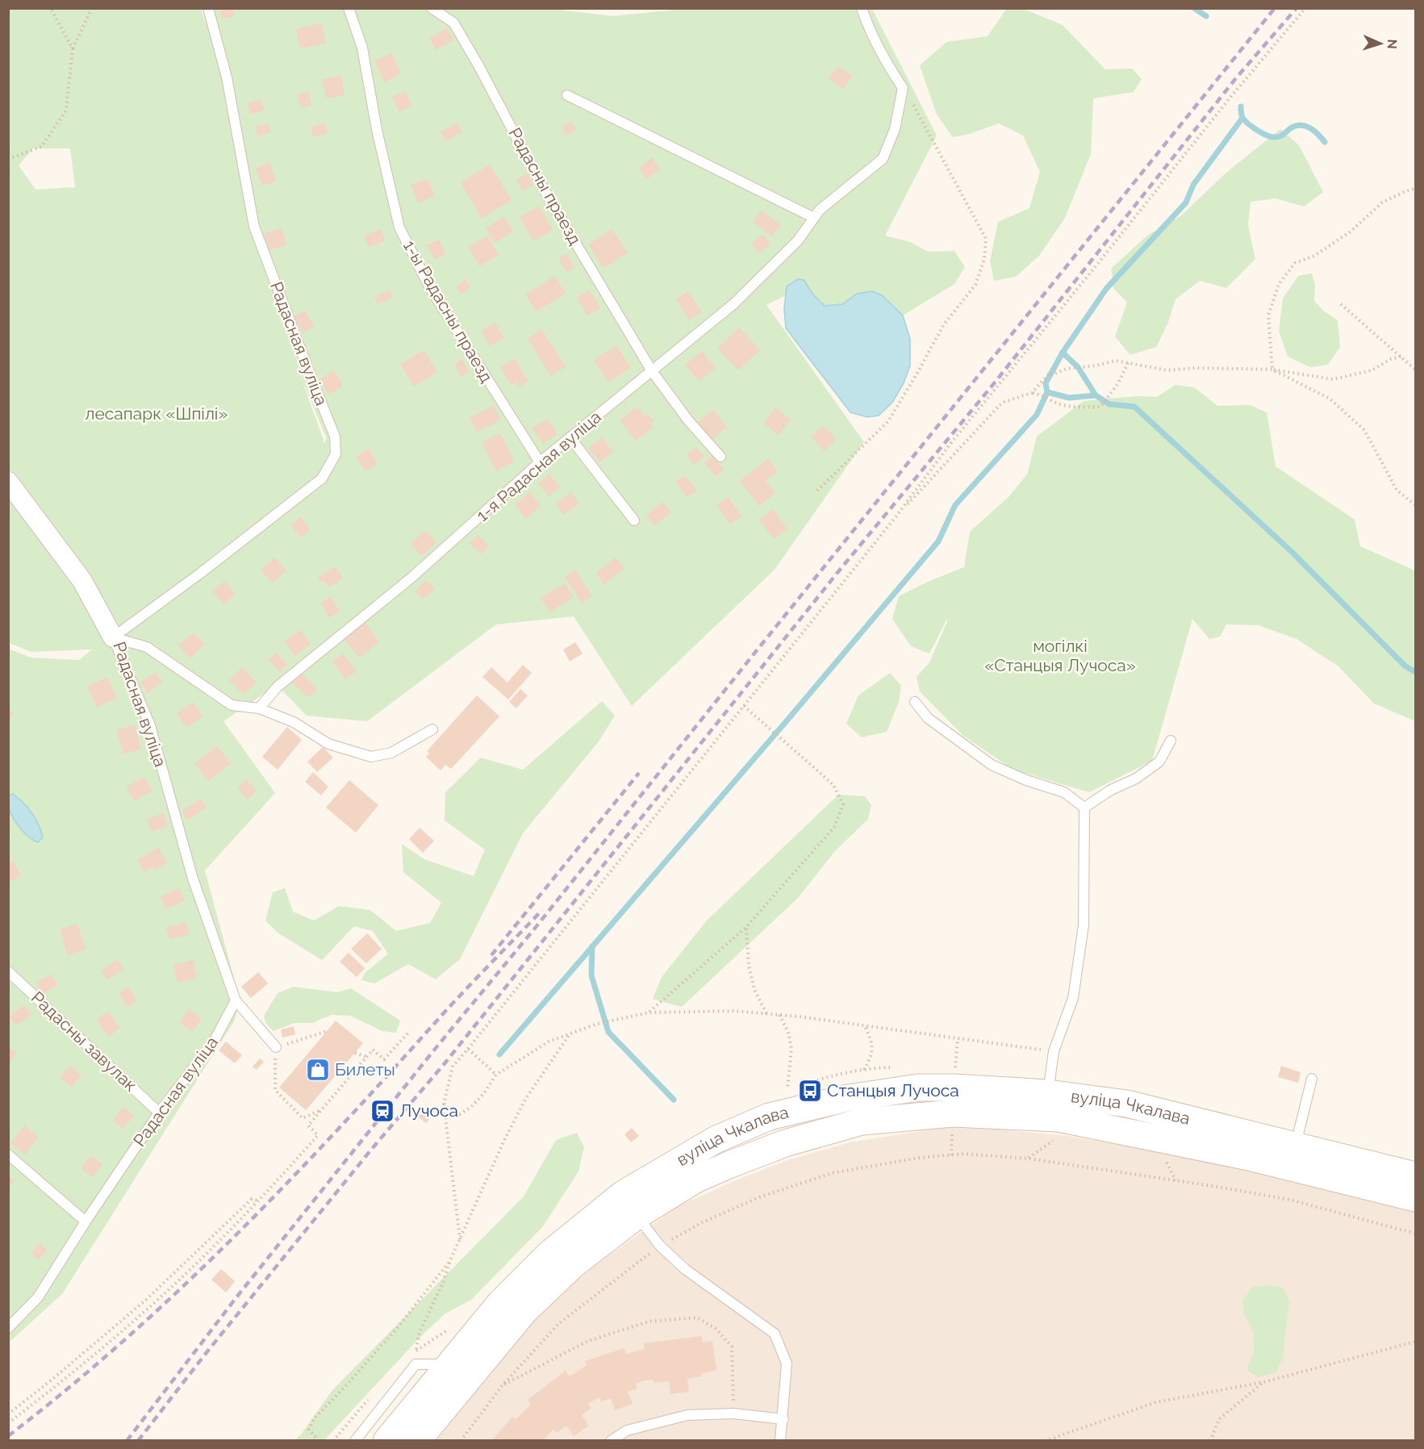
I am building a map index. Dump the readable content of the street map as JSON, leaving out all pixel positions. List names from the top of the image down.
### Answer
{
  "streets": {
    "main road": ["вуліца Чкалава"],
    "lane": [
      "Радасны праезд",
      "1-ы Радасны праезд",
      "Радасная вуліца",
      "1-я Радасная вуліца",
      "Радасны завулак"
    ]
  },
  "crossings": [
    ["Радасны праезд", "1-я Радасная вуліца"],
    ["1-ы Радасны праезд", "1-я Радасная вуліца"],
    ["Радасная вуліца", "Радасны завулак"]
  ],
  "parks": ["лесапарк «Шпілі»", "могілкі «Станцыя Лучоса»"],
  "places": {
    "shop": ["Билеты"],
    "bus stop": ["Станцыя Лучоса"],
    "station": ["Лучоса"]
  },
  "north": "right"
}
